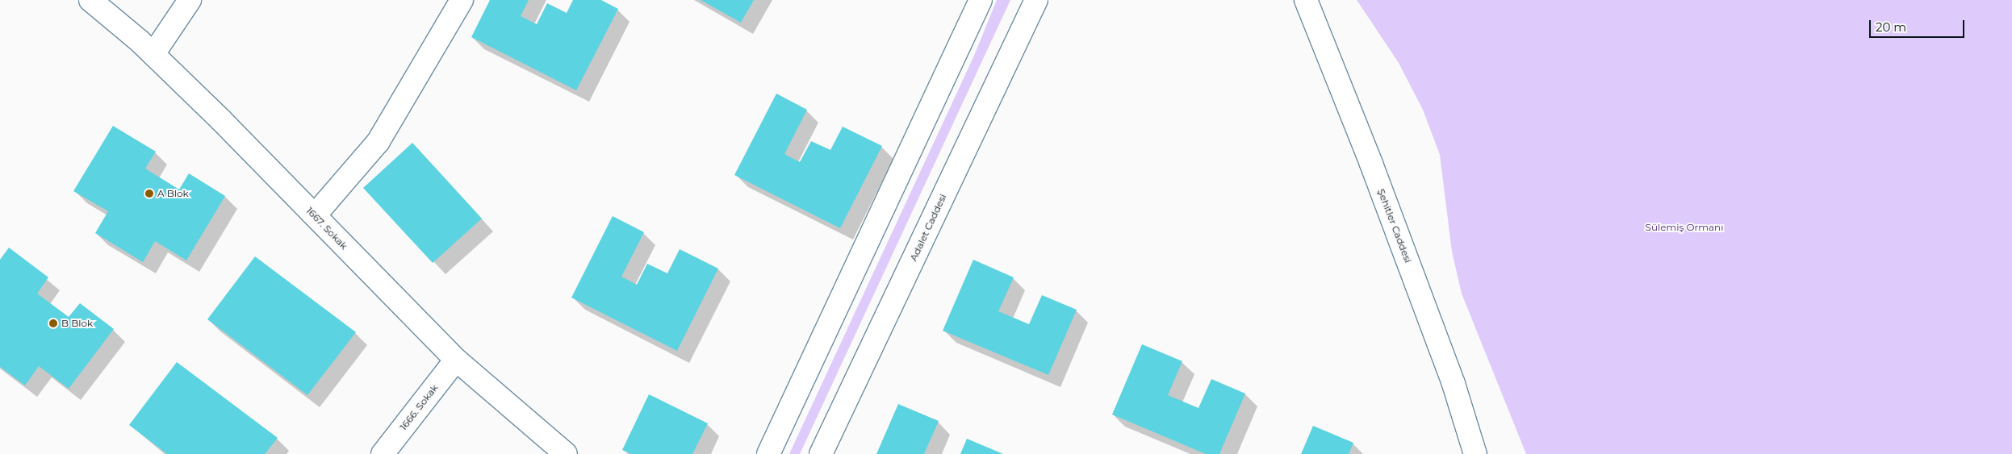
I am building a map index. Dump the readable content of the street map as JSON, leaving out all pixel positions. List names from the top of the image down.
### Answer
{
  "streets": {
    "street": [
      "Şehitler Caddesi",
      "Adalet Caddesi",
      "1667. Sokak",
      "1666. Sokak"
    ]
  },
  "crossings": [
    ["1667. Sokak", "1666. Sokak"]
  ],
  "parks": ["Sülemiş Ormanı"],
  "places": ["A Blok", "B Blok"],
  "scale_bar": "20 m"
}
